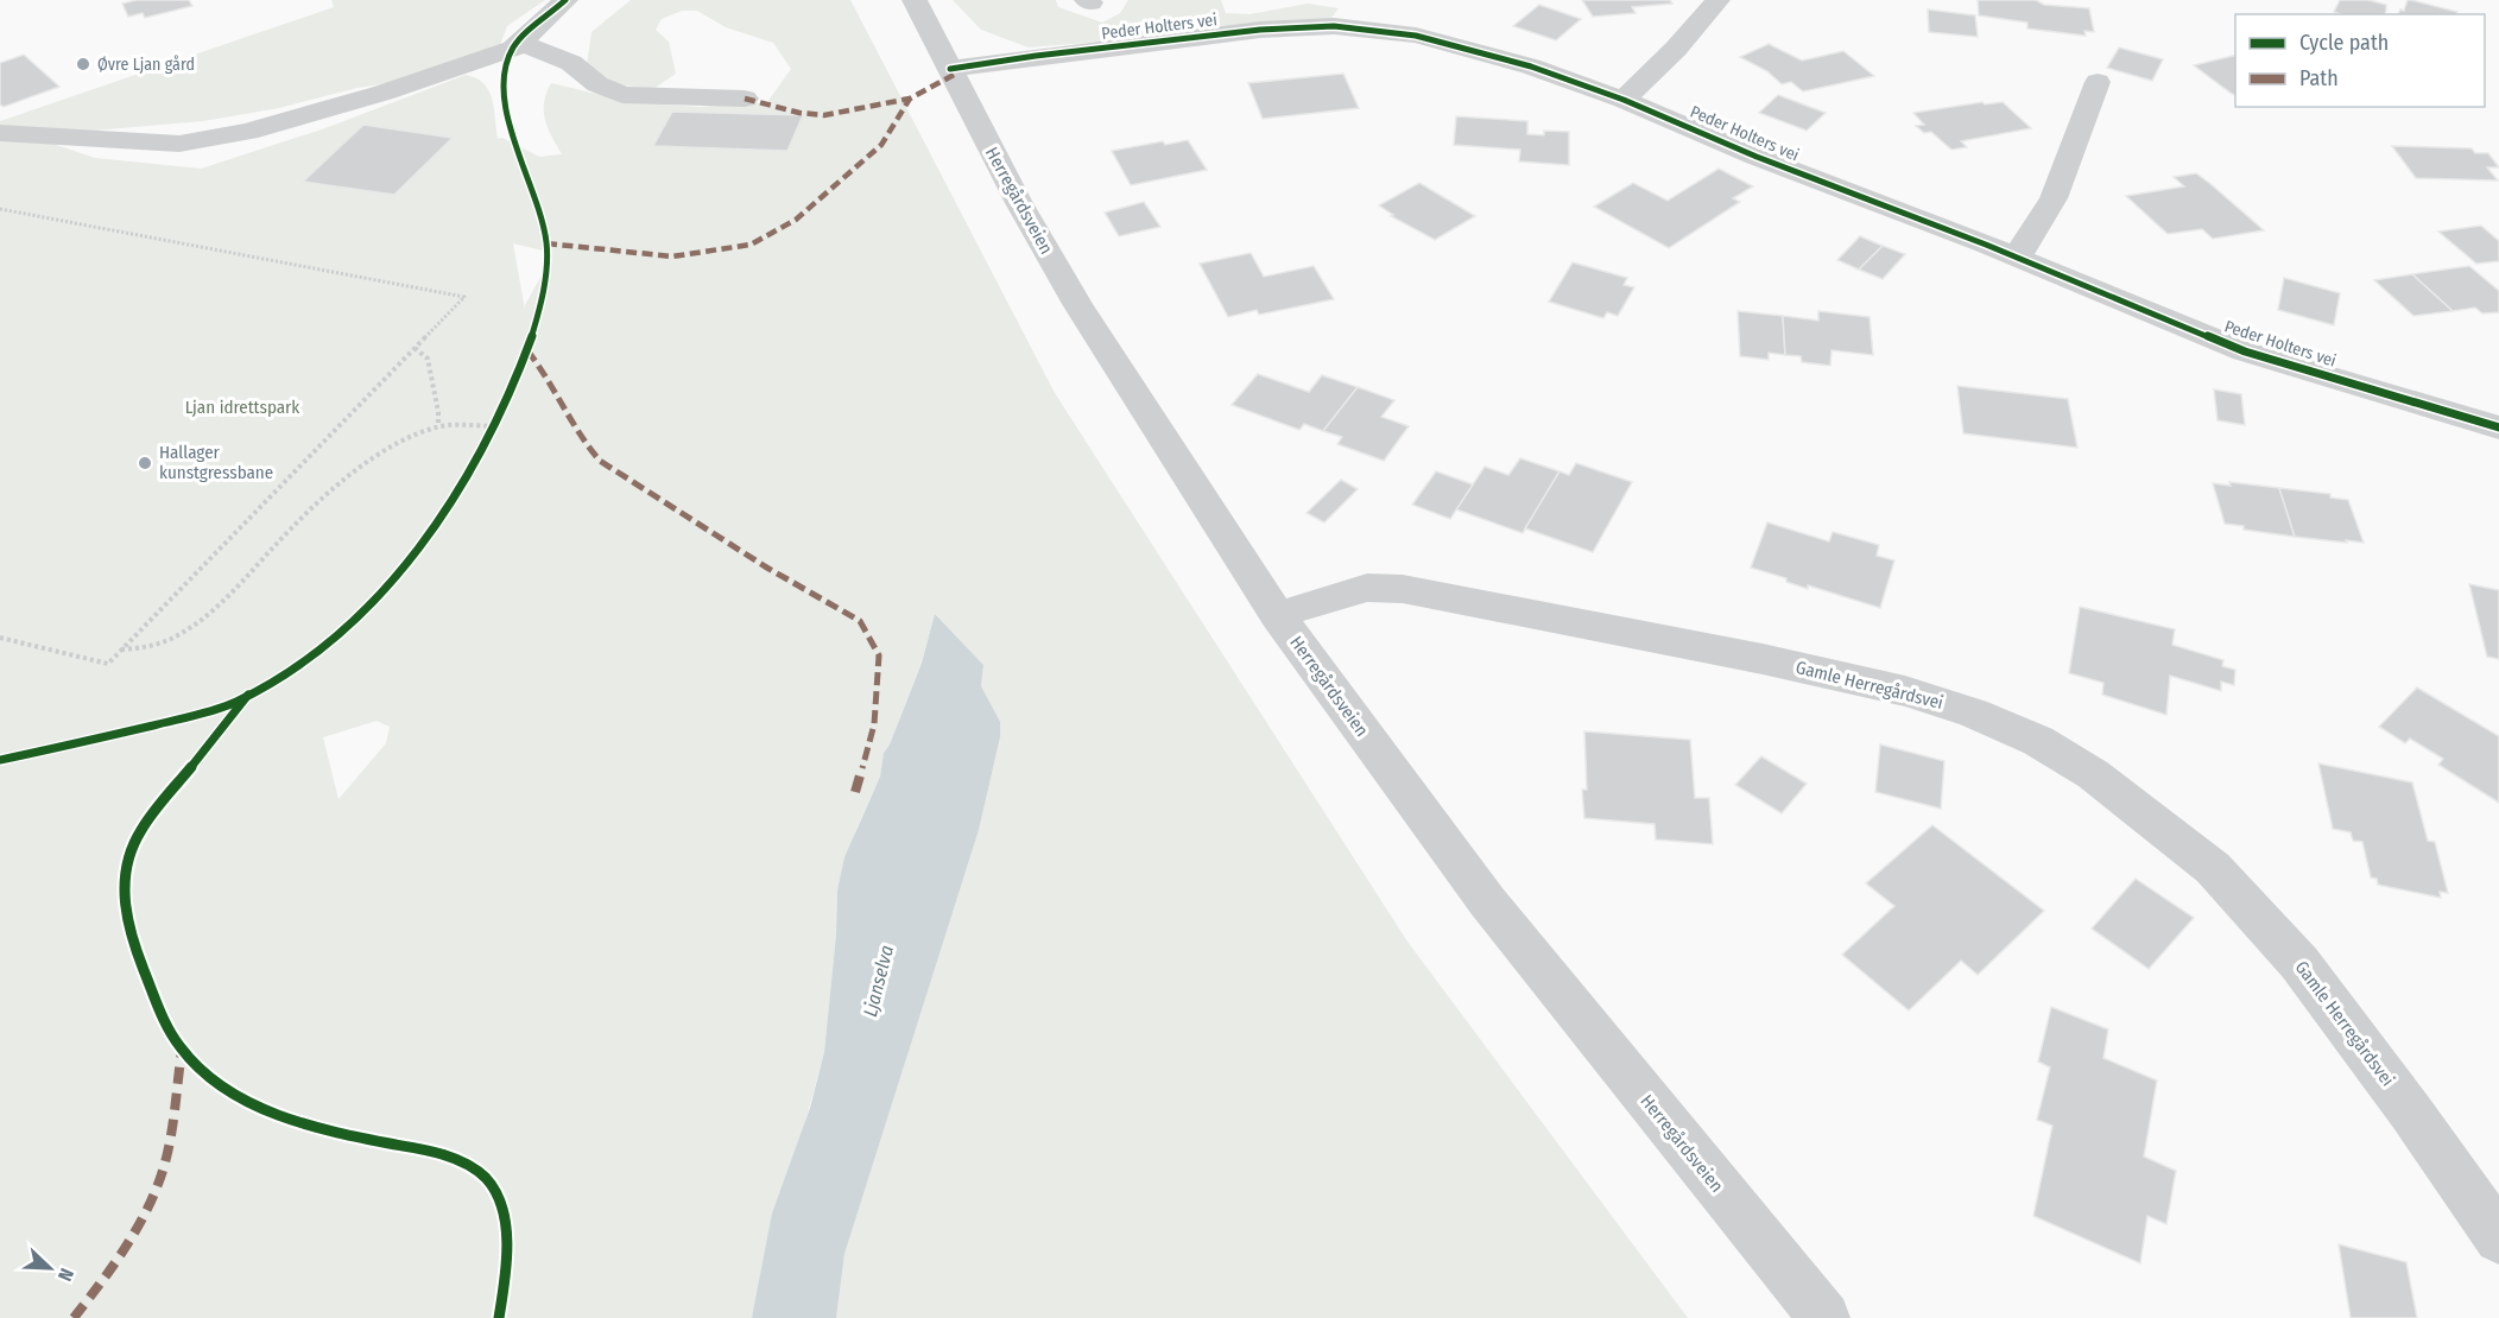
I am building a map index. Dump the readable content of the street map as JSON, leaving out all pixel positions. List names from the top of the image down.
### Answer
{
  "streets": {
    "street": ["Peder Holters vei", "Herregårdsveien", "Gamle Herregårdsvei"]
  },
  "crossings": [
    ["Peder Holters vei", "Herregårdsveien"],
    ["Herregårdsveien", "Gamle Herregårdsvei"]
  ],
  "water": ["Ljanselva"],
  "parks": ["Ljan idrettspark"],
  "places": ["Øvre Ljan gård", "Hallager kunstgressbane"],
  "legend": ["Cycle path", "Path"],
  "north": "bottom right"
}
